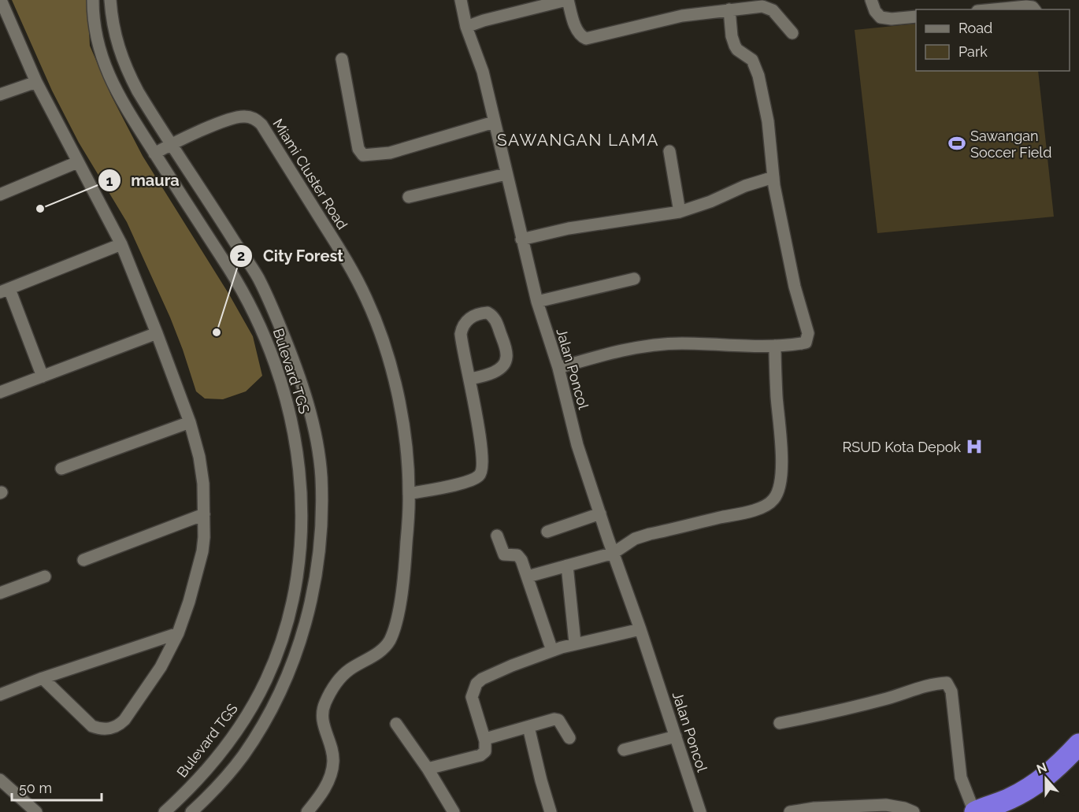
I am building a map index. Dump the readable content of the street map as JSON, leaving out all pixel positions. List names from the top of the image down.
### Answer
{
  "streets": {
    "street": ["Miami Cluster Road", "Jalan Poncol", "Bulevard TGS"]
  },
  "crossings": [
    ["Miami Cluster Road", "Bulevard TGS"]
  ],
  "districts": ["SAWANGAN LAMA"],
  "places": {
    "sports": ["Sawangan Soccer Field"],
    "other": ["maura", "City Forest"],
    "hospital": ["RSUD Kota Depok"]
  },
  "legend": ["Road", "Park"],
  "scale_bar": "50 m",
  "north": "top"
}
